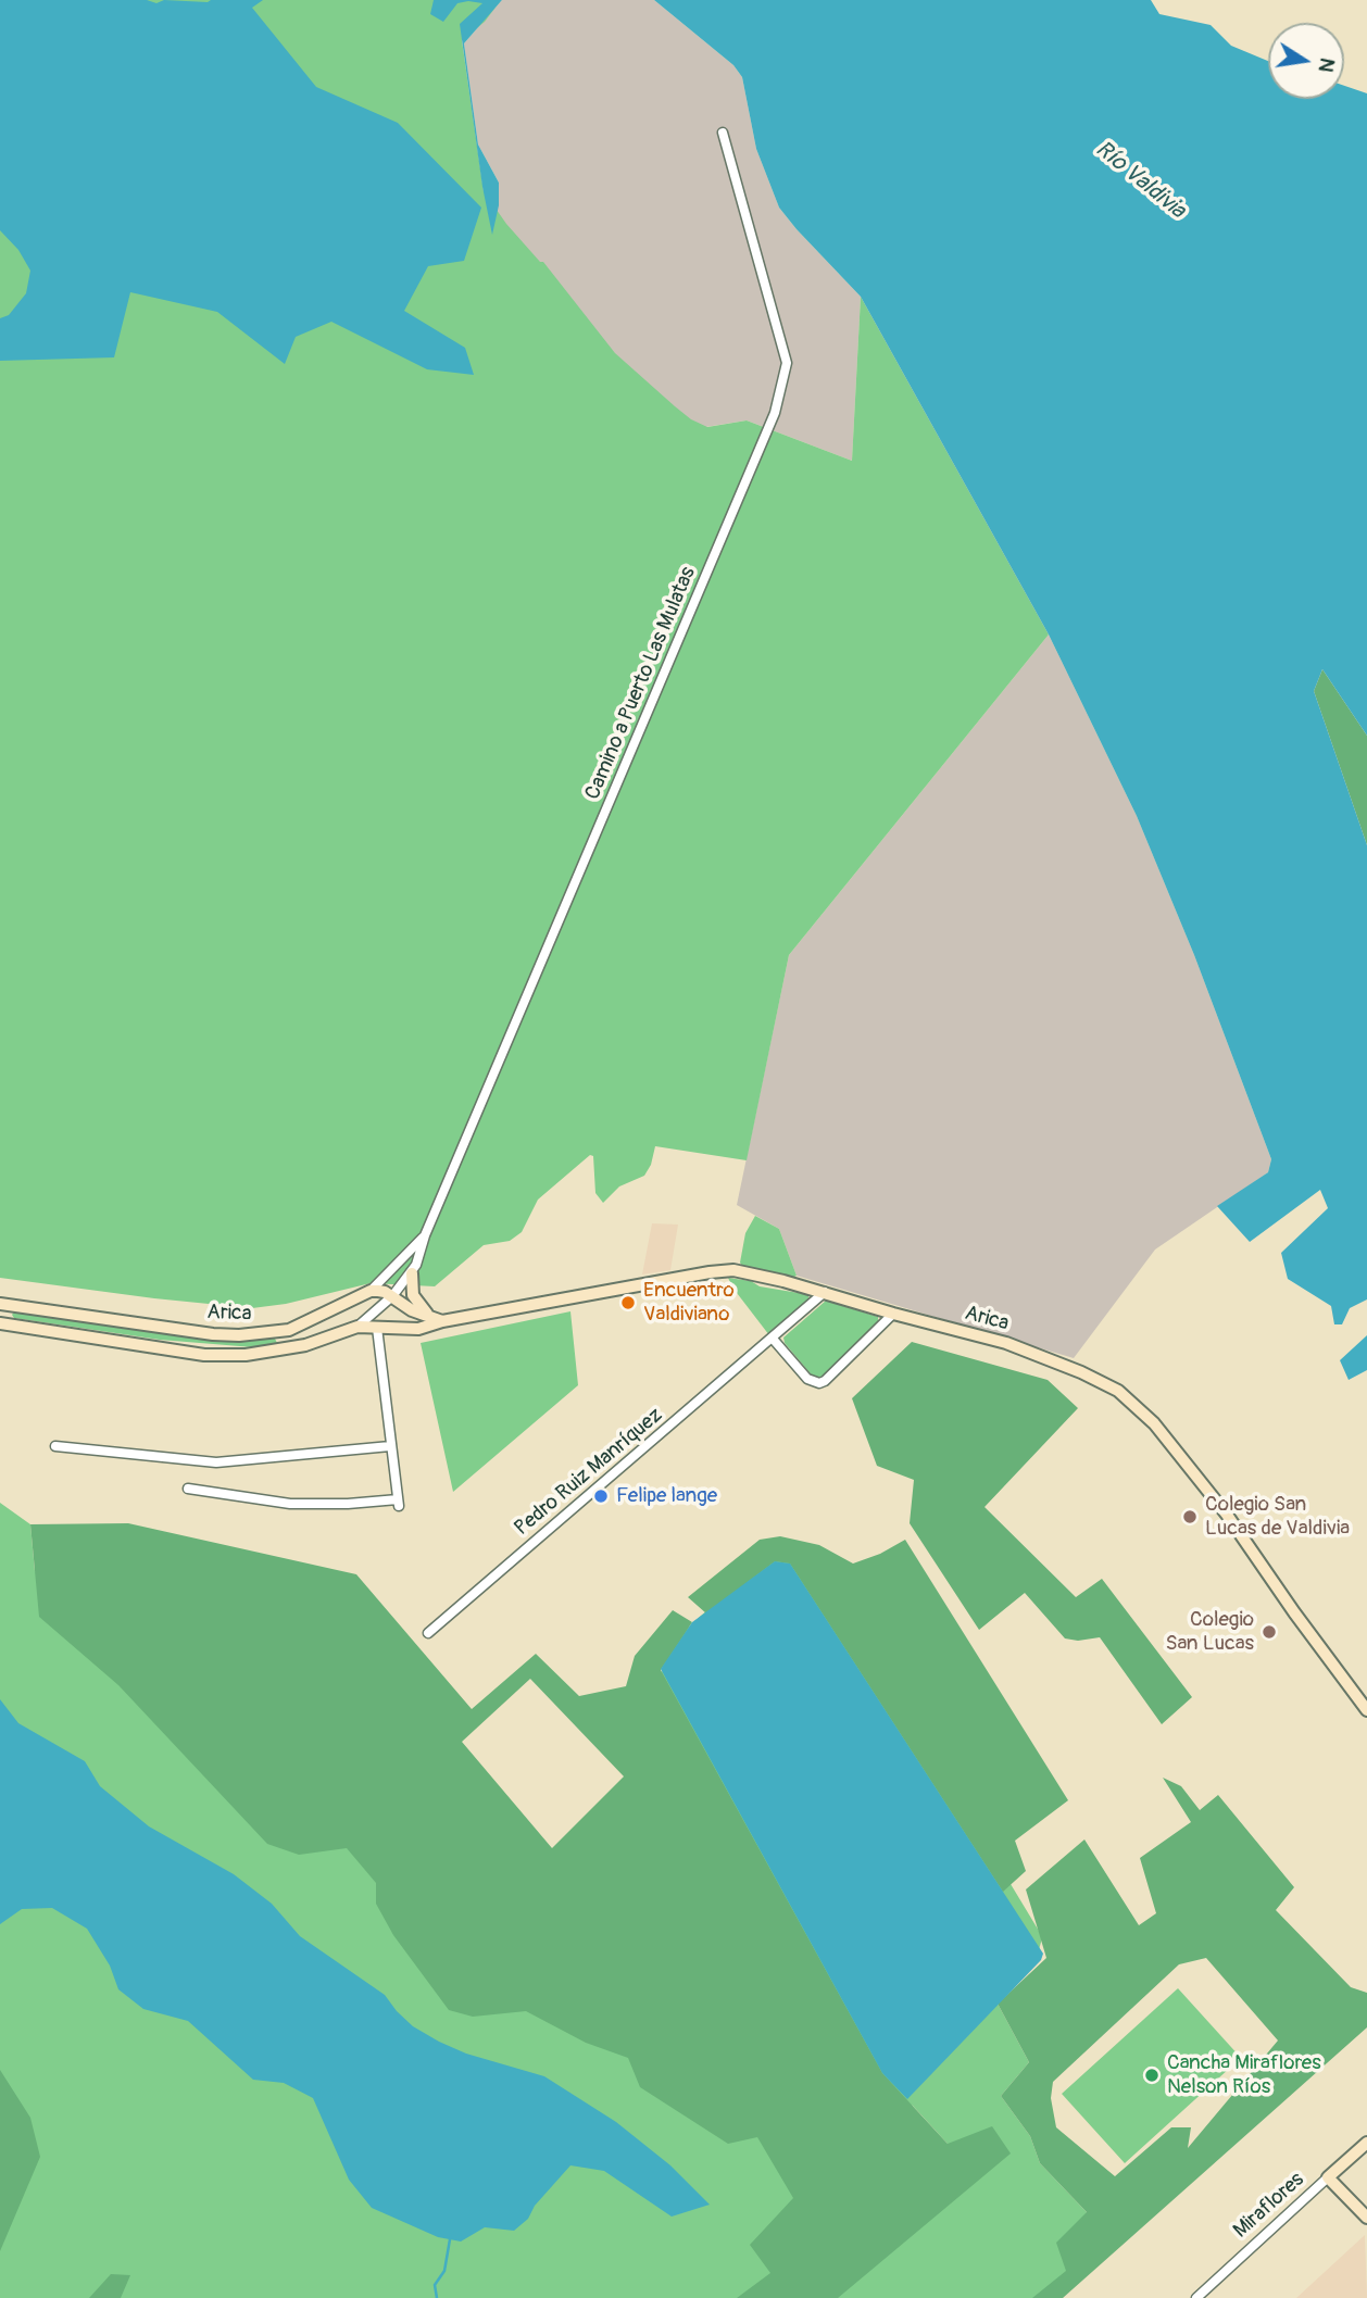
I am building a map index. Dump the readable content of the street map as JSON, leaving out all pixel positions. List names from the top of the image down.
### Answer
{
  "streets": {
    "main road": ["Arica", "Miraflores"],
    "street": ["Camino a Puerto Las Mulatas", "Pedro Ruiz Manríquez"]
  },
  "crossings": [
    ["Camino a Puerto Las Mulatas", "Arica"],
    ["Arica", "Pedro Ruiz Manríquez"]
  ],
  "water": ["Río Valdivia"],
  "places": [
    "Encuentro Valdiviano",
    "Felipe lange",
    "Colegio San Lucas de Valdivia",
    "Colegio San Lucas",
    "Cancha Miraflores Nelson Ríos"
  ],
  "north": "right"
}
